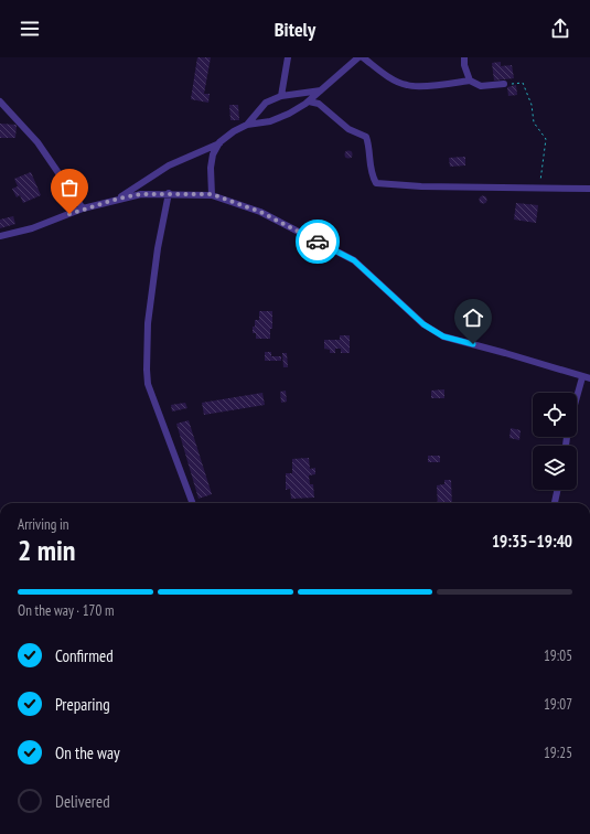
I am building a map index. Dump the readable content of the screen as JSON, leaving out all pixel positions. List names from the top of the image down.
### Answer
{
  "page": {
    "header": "Bitely",
    "heading": ["2 min", "Arriving in", "19:35–19:40"],
    "bar": "On the way · 170 m",
    "list": [
      ["Confirmed", "19:05"],
      ["Preparing", "19:07"],
      ["On the way", "19:25"],
      "Delivered"
    ]
  }
}
